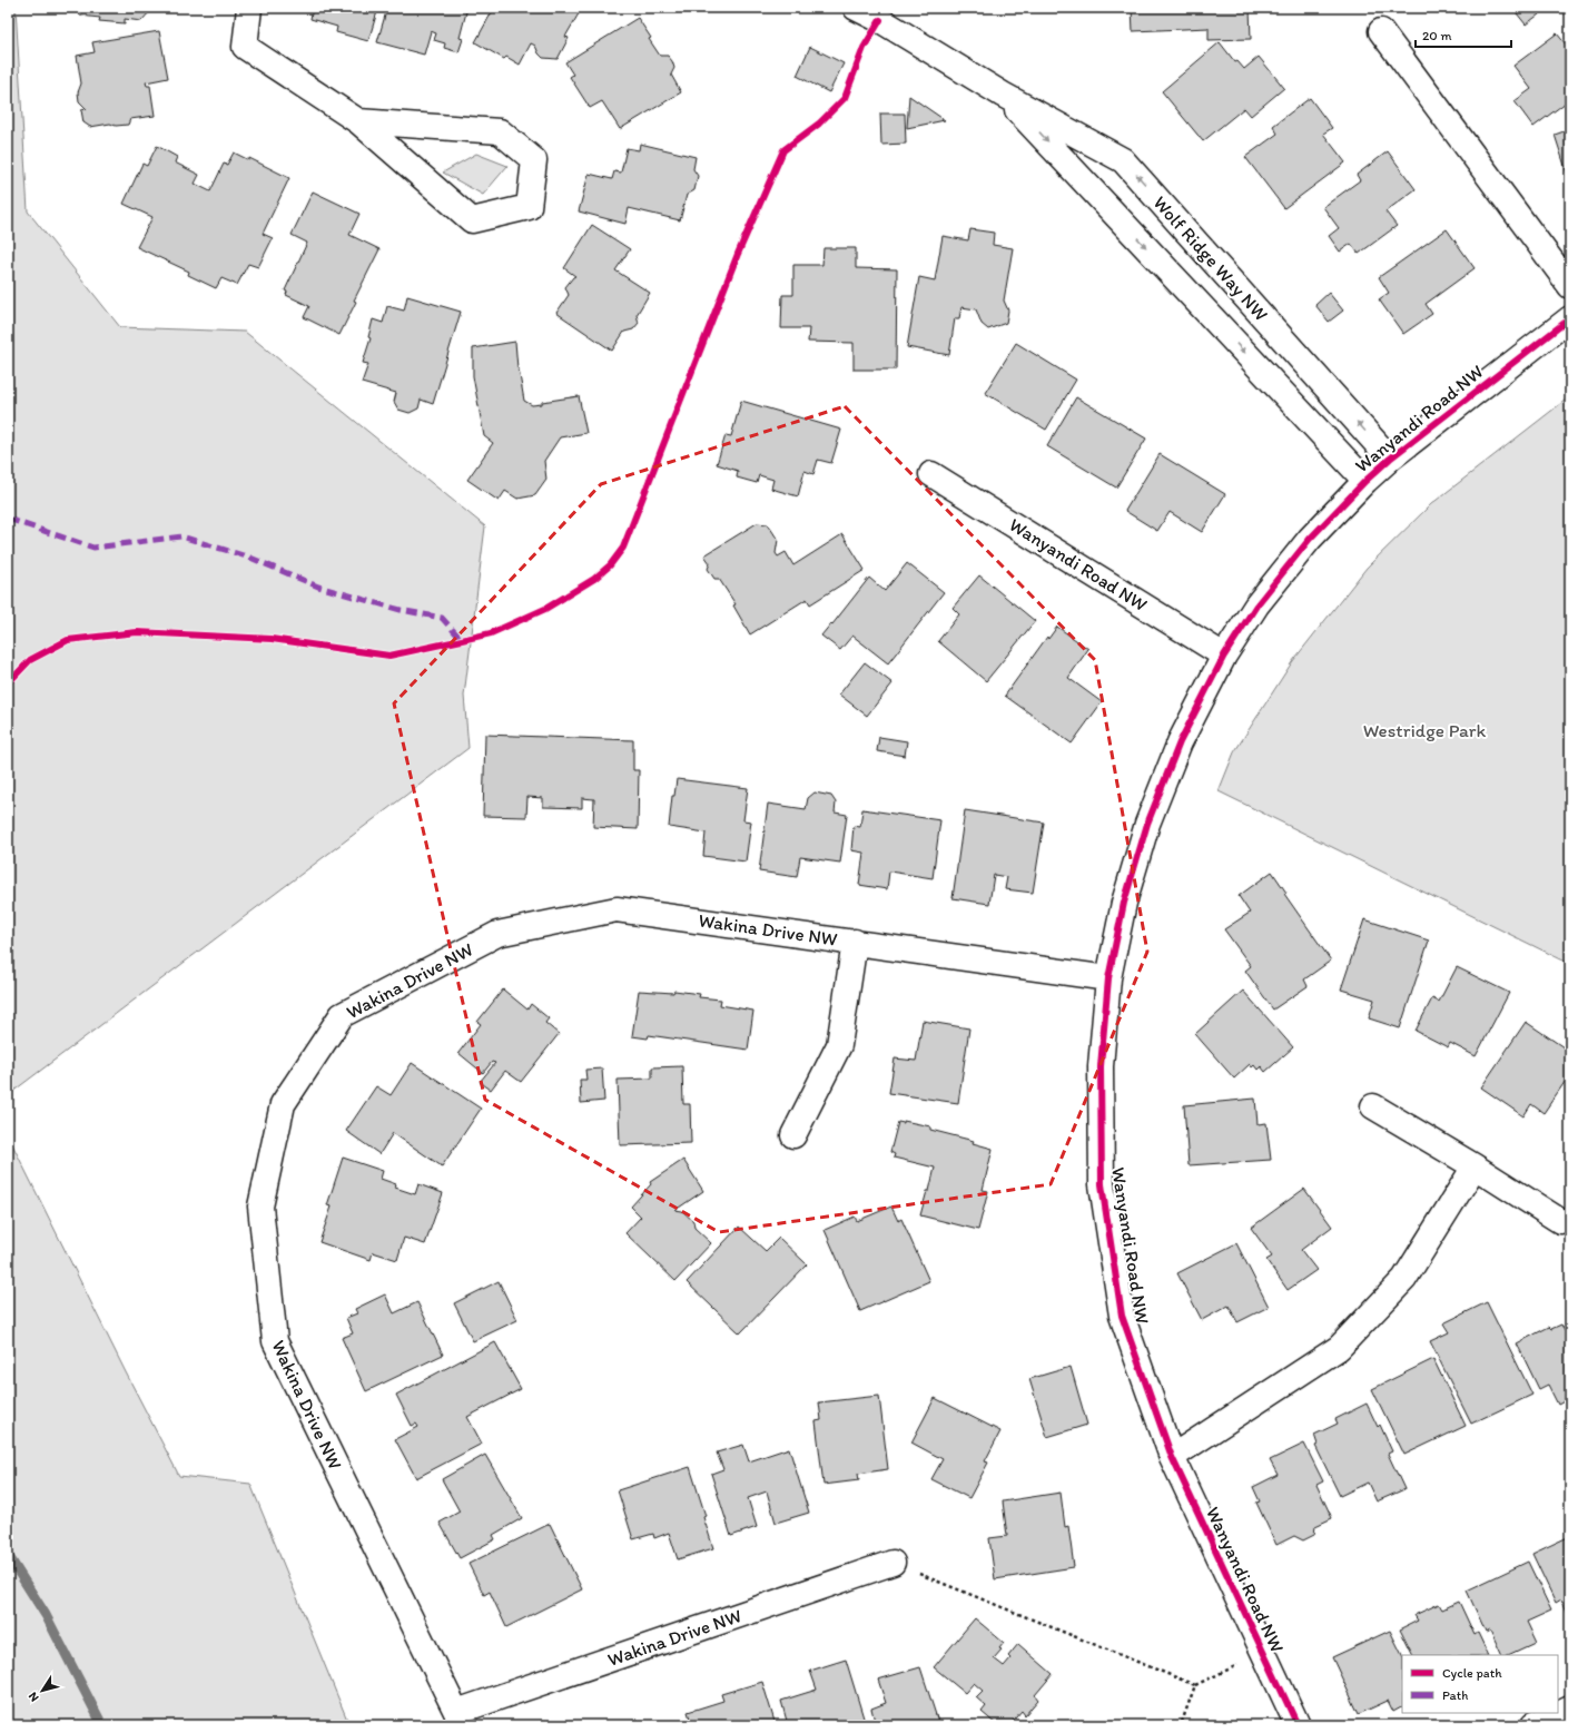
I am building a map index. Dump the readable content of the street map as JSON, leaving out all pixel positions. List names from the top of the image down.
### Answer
{
  "streets": {
    "street": ["Wolf Ridge Way NW", "Wanyandi Road NW", "Wakina Drive NW"]
  },
  "crossings": [
    ["Wolf Ridge Way NW", "Wanyandi Road NW"],
    ["Wanyandi Road NW", "Wakina Drive NW"]
  ],
  "parks": ["Westridge Park"],
  "legend": ["Cycle path", "Path"],
  "scale_bar": "20 m",
  "north": "bottom left"
}
